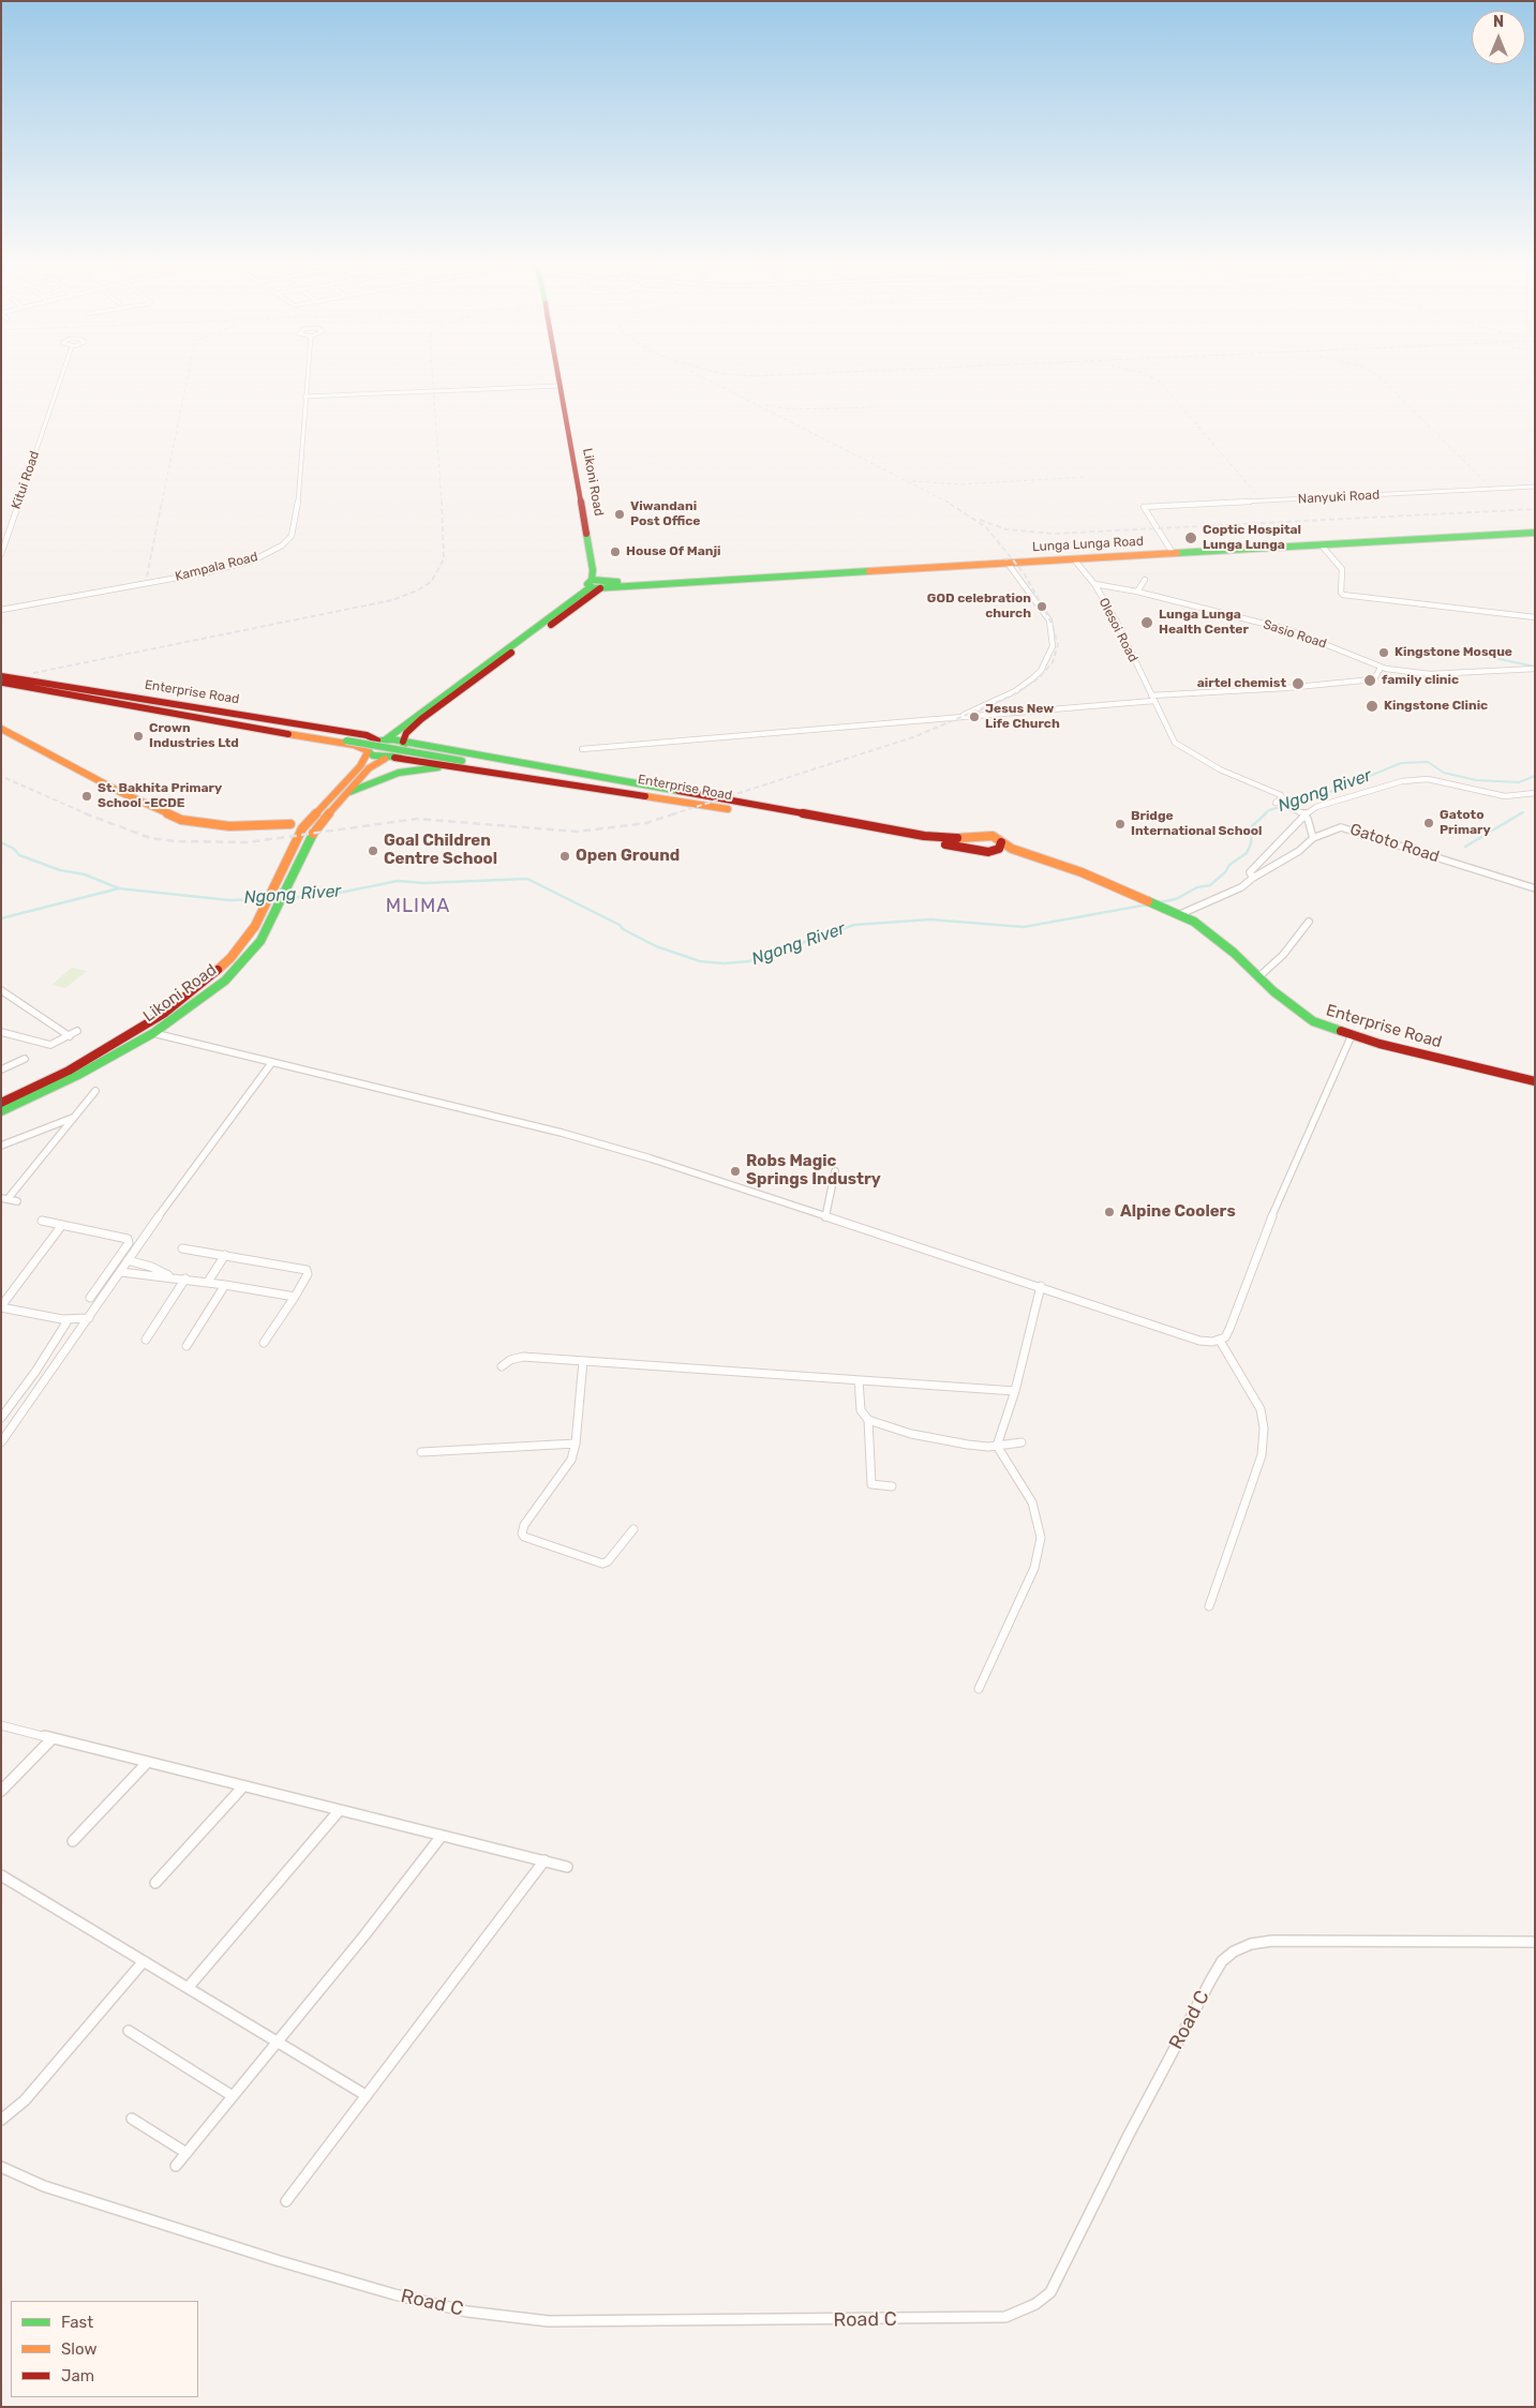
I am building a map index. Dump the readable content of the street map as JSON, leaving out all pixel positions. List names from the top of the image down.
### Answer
{
  "streets": {
    "main road": ["Likoni Road", "Lunga Lunga Road", "Enterprise Road"],
    "street": [
      "Kitui Road",
      "Nanyuki Road",
      "Kampala Road",
      "Olesoi Road",
      "Sasio Road",
      "Gatoto Road",
      "Road C"
    ]
  },
  "crossings": [
    ["Likoni Road", "Lunga Lunga Road"],
    ["Likoni Road", "Enterprise Road"],
    ["Nanyuki Road", "Lunga Lunga Road"],
    ["Lunga Lunga Road", "Olesoi Road"],
    ["Olesoi Road", "Sasio Road"],
    ["Enterprise Road", "Gatoto Road"]
  ],
  "districts": ["MLIMA"],
  "water": ["Ngong River"],
  "places": [
    "Viwandani Post Office",
    "Coptic Hospital Lunga Lunga",
    "House Of Manji",
    "GOD celebration church",
    "Lunga Lunga Health Center",
    "Kingstone Mosque",
    "family clinic",
    "airtel chemist",
    "Kingstone Clinic",
    "Jesus New Life Church",
    "Crown Industries Ltd",
    "St. Bakhita Primary School -ECDE",
    "Gatoto Primary",
    "Bridge International School",
    "Goal Children Centre School",
    "Open Ground",
    "Robs Magic Springs Industry",
    "Alpine Coolers"
  ],
  "legend": ["Fast", "Slow", "Jam"],
  "north": "top"
}
